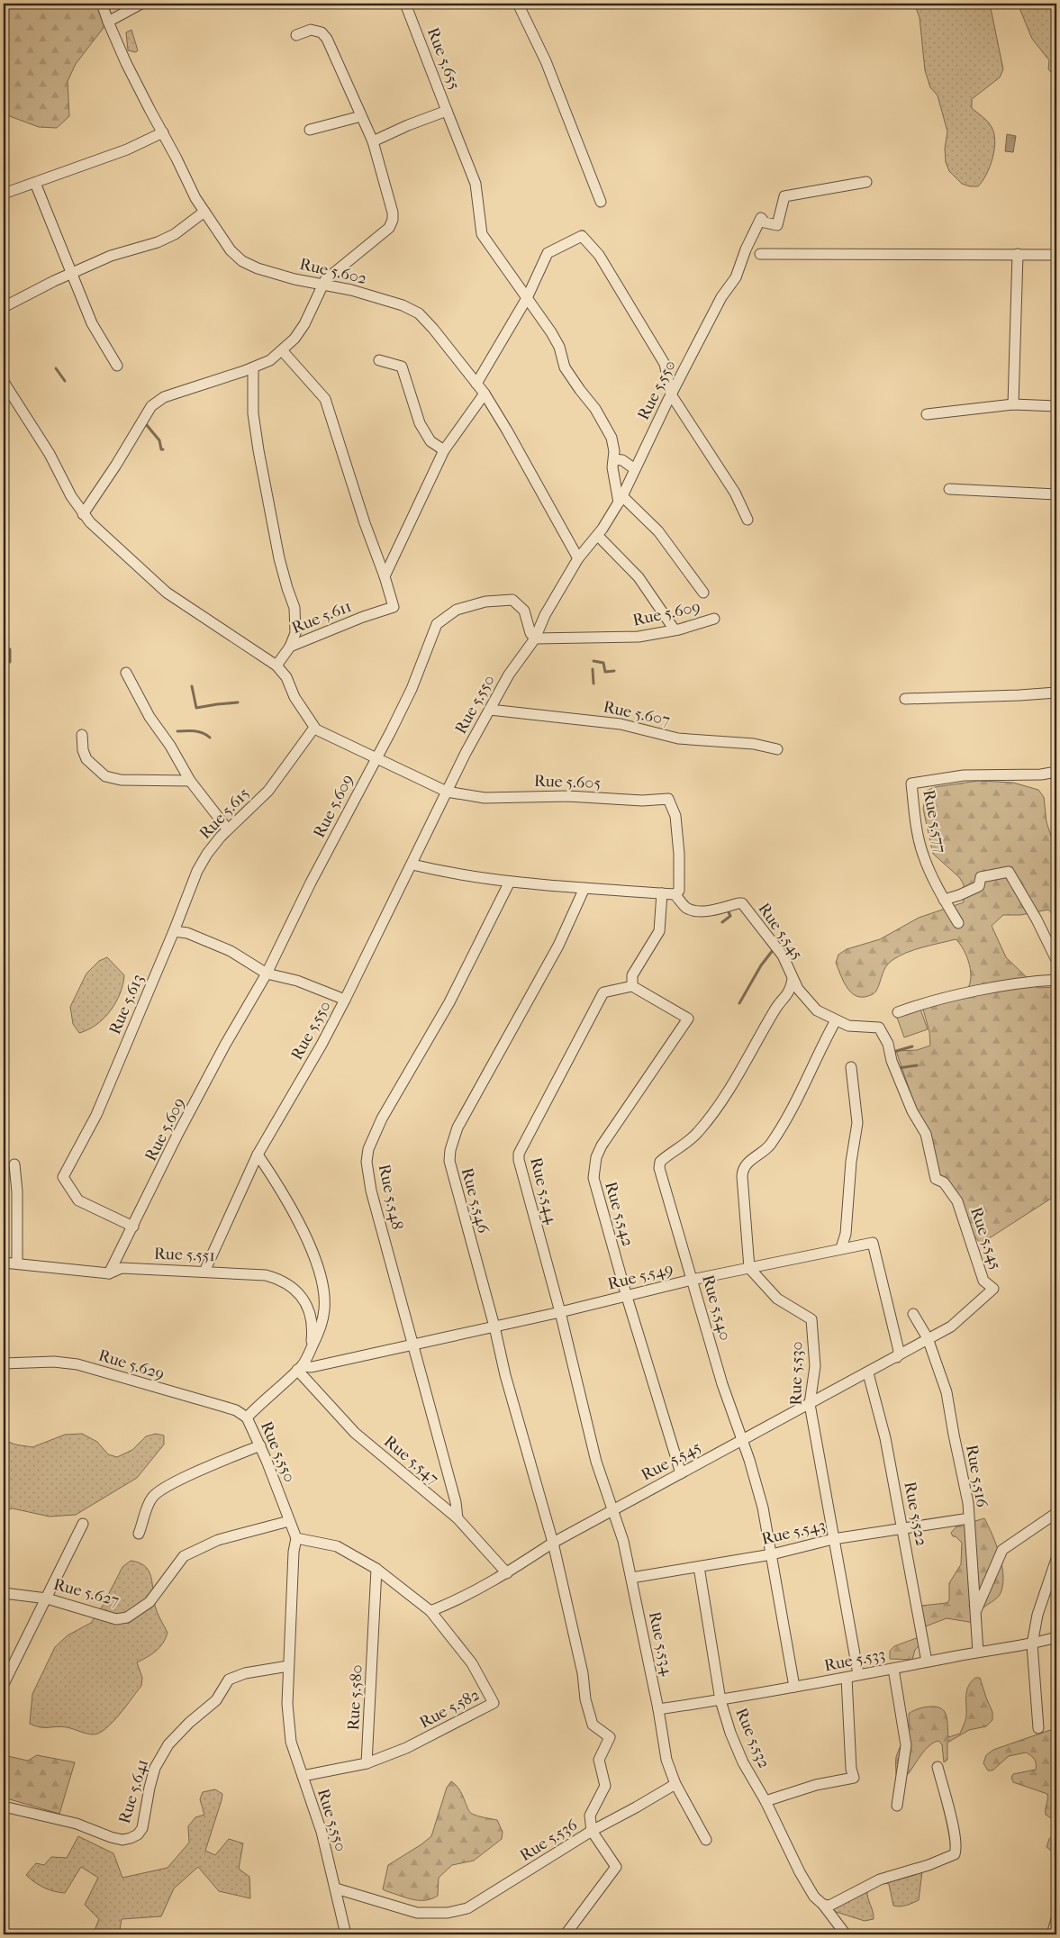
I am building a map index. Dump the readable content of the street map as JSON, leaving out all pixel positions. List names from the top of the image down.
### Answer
{
  "streets": {
    "street": [
      "Rue 5.655",
      "Rue 5.602",
      "Rue 5.550",
      "Rue 5.609",
      "Rue 5.611",
      "Rue 5.607",
      "Rue 5.605",
      "Rue 5.615",
      "Rue 5.577",
      "Rue 5.545",
      "Rue 5.613",
      "Rue 5.544",
      "Rue 5.548",
      "Rue 5.546",
      "Rue 5.542",
      "Rue 5.551",
      "Rue 5.549",
      "Rue 5.540",
      "Rue 5.629",
      "Rue 5.530",
      "Rue 5.547",
      "Rue 5.516",
      "Rue 5.522",
      "Rue 5.543",
      "Rue 5.627",
      "Rue 5.534",
      "Rue 5.533",
      "Rue 5.580",
      "Rue 5.582",
      "Rue 5.532",
      "Rue 5.641",
      "Rue 5.536"
    ]
  },
  "crossings": [
    ["Rue 5.602", "Rue 5.550"],
    ["Rue 5.550", "Rue 5.609"],
    ["Rue 5.550", "Rue 5.607"],
    ["Rue 5.550", "Rue 5.605"],
    ["Rue 5.550", "Rue 5.551"],
    ["Rue 5.550", "Rue 5.549"],
    ["Rue 5.550", "Rue 5.629"],
    ["Rue 5.550", "Rue 5.547"],
    ["Rue 5.550", "Rue 5.627"],
    ["Rue 5.550", "Rue 5.641"],
    ["Rue 5.550", "Rue 5.536"],
    ["Rue 5.609", "Rue 5.605"],
    ["Rue 5.609", "Rue 5.613"],
    ["Rue 5.609", "Rue 5.551"],
    ["Rue 5.605", "Rue 5.545"],
    ["Rue 5.615", "Rue 5.613"],
    ["Rue 5.545", "Rue 5.544"],
    ["Rue 5.545", "Rue 5.546"],
    ["Rue 5.545", "Rue 5.542"],
    ["Rue 5.545", "Rue 5.549"],
    ["Rue 5.545", "Rue 5.540"],
    ["Rue 5.545", "Rue 5.530"],
    ["Rue 5.545", "Rue 5.547"],
    ["Rue 5.545", "Rue 5.516"],
    ["Rue 5.545", "Rue 5.522"],
    ["Rue 5.545", "Rue 5.534"],
    ["Rue 5.545", "Rue 5.582"],
    ["Rue 5.545", "Rue 5.536"],
    ["Rue 5.544", "Rue 5.542"],
    ["Rue 5.544", "Rue 5.549"],
    ["Rue 5.544", "Rue 5.534"],
    ["Rue 5.548", "Rue 5.549"],
    ["Rue 5.548", "Rue 5.547"],
    ["Rue 5.546", "Rue 5.549"],
    ["Rue 5.546", "Rue 5.536"],
    ["Rue 5.542", "Rue 5.549"],
    ["Rue 5.549", "Rue 5.540"],
    ["Rue 5.549", "Rue 5.530"],
    ["Rue 5.549", "Rue 5.547"],
    ["Rue 5.540", "Rue 5.543"],
    ["Rue 5.540", "Rue 5.533"],
    ["Rue 5.530", "Rue 5.543"],
    ["Rue 5.530", "Rue 5.533"],
    ["Rue 5.516", "Rue 5.533"],
    ["Rue 5.522", "Rue 5.543"],
    ["Rue 5.522", "Rue 5.533"],
    ["Rue 5.543", "Rue 5.534"],
    ["Rue 5.543", "Rue 5.532"],
    ["Rue 5.534", "Rue 5.533"],
    ["Rue 5.533", "Rue 5.532"],
    ["Rue 5.580", "Rue 5.582"]
  ]
}
